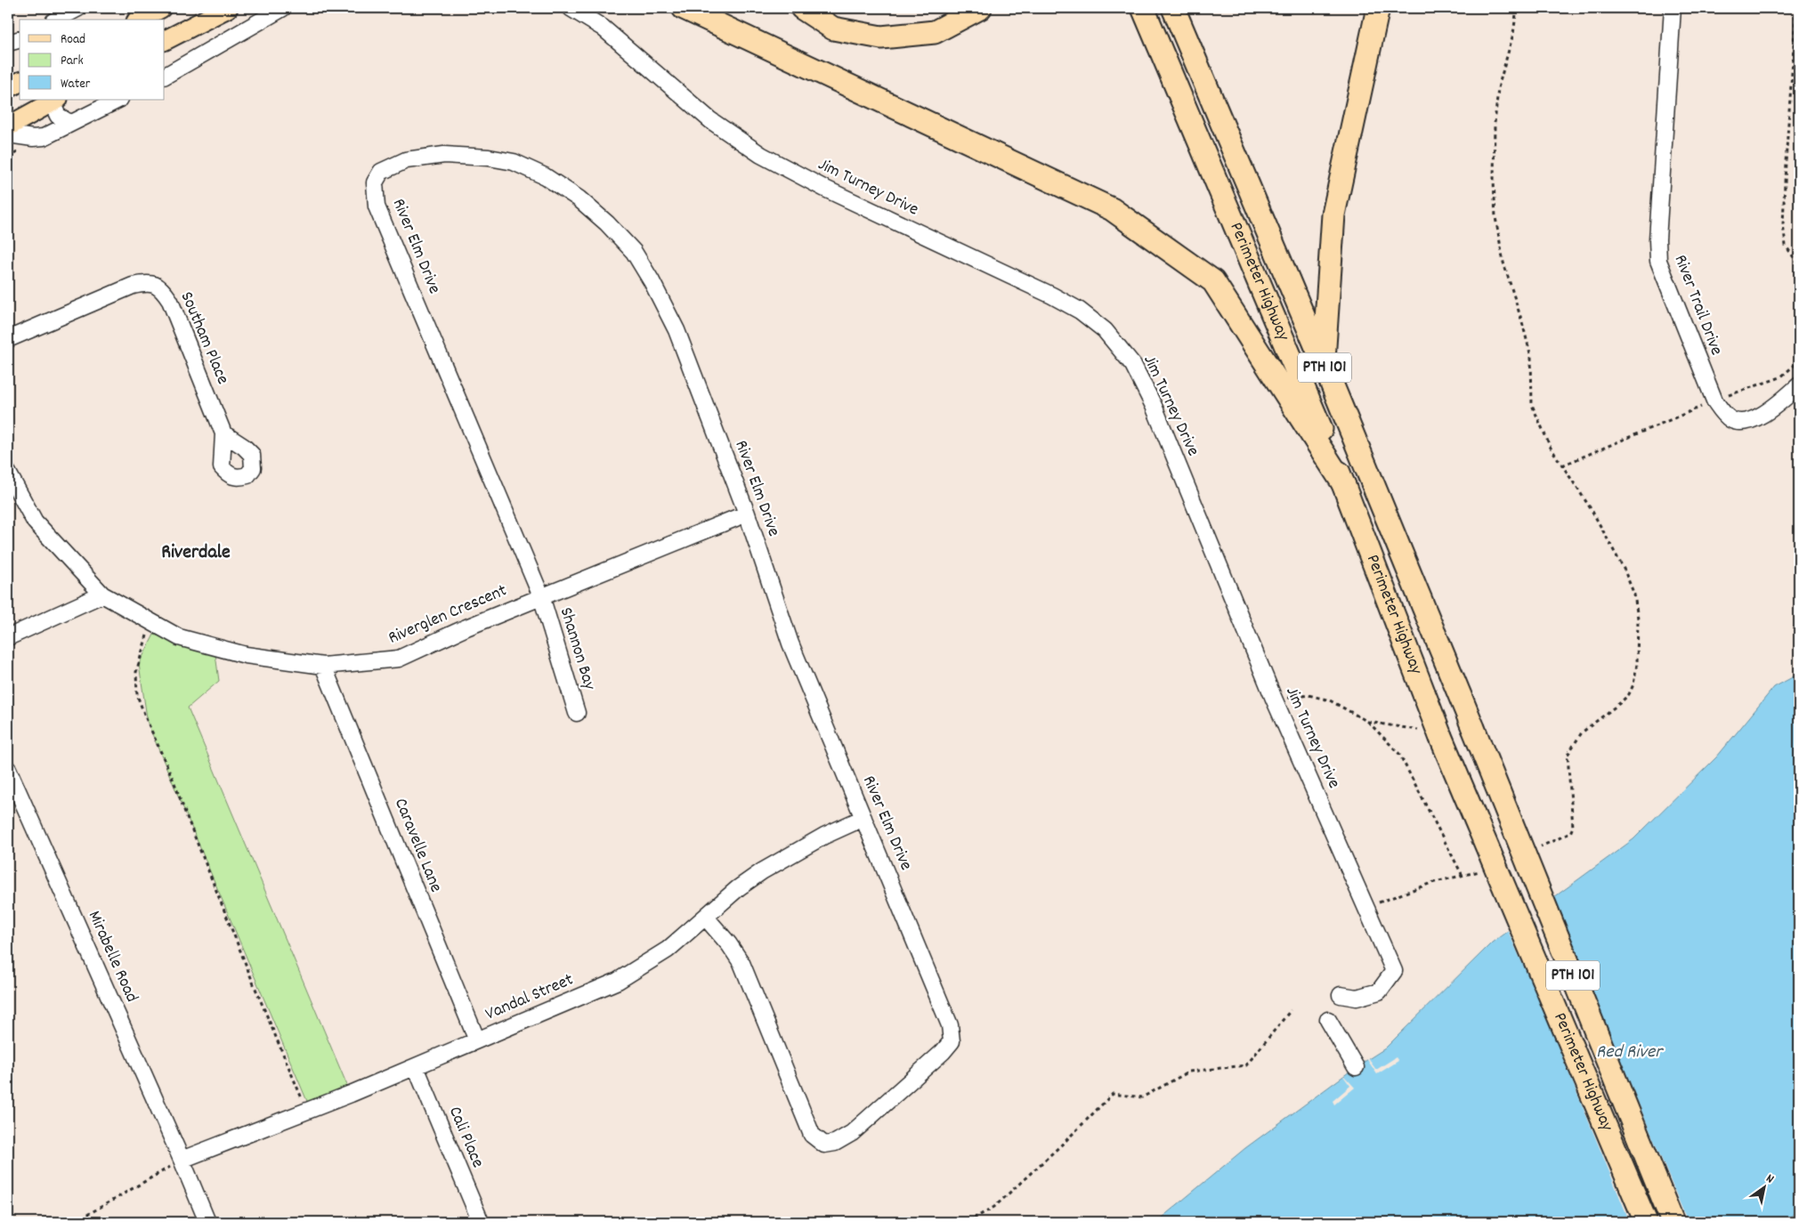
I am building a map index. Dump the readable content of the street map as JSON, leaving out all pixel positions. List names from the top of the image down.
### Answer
{
  "streets": {
    "highway": ["Perimeter Highway", "PTH 101"],
    "street": [
      "Jim Turney Drive",
      "River Elm Drive",
      "River Trail Drive",
      "Southam Place",
      "Riverglen Crescent",
      "Shannon Bay",
      "Caravelle Lane",
      "Mirabelle Road",
      "Vandal Street",
      "Cali Place"
    ]
  },
  "crossings": [
    ["River Elm Drive", "Riverglen Crescent"],
    ["River Elm Drive", "Shannon Bay"],
    ["River Elm Drive", "Vandal Street"],
    ["Riverglen Crescent", "Shannon Bay"],
    ["Riverglen Crescent", "Caravelle Lane"],
    ["Caravelle Lane", "Vandal Street"],
    ["Mirabelle Road", "Vandal Street"],
    ["Vandal Street", "Cali Place"]
  ],
  "districts": ["Riverdale"],
  "water": ["Red River"],
  "legend": ["Road", "Park", "Water"],
  "north": "top right"
}
